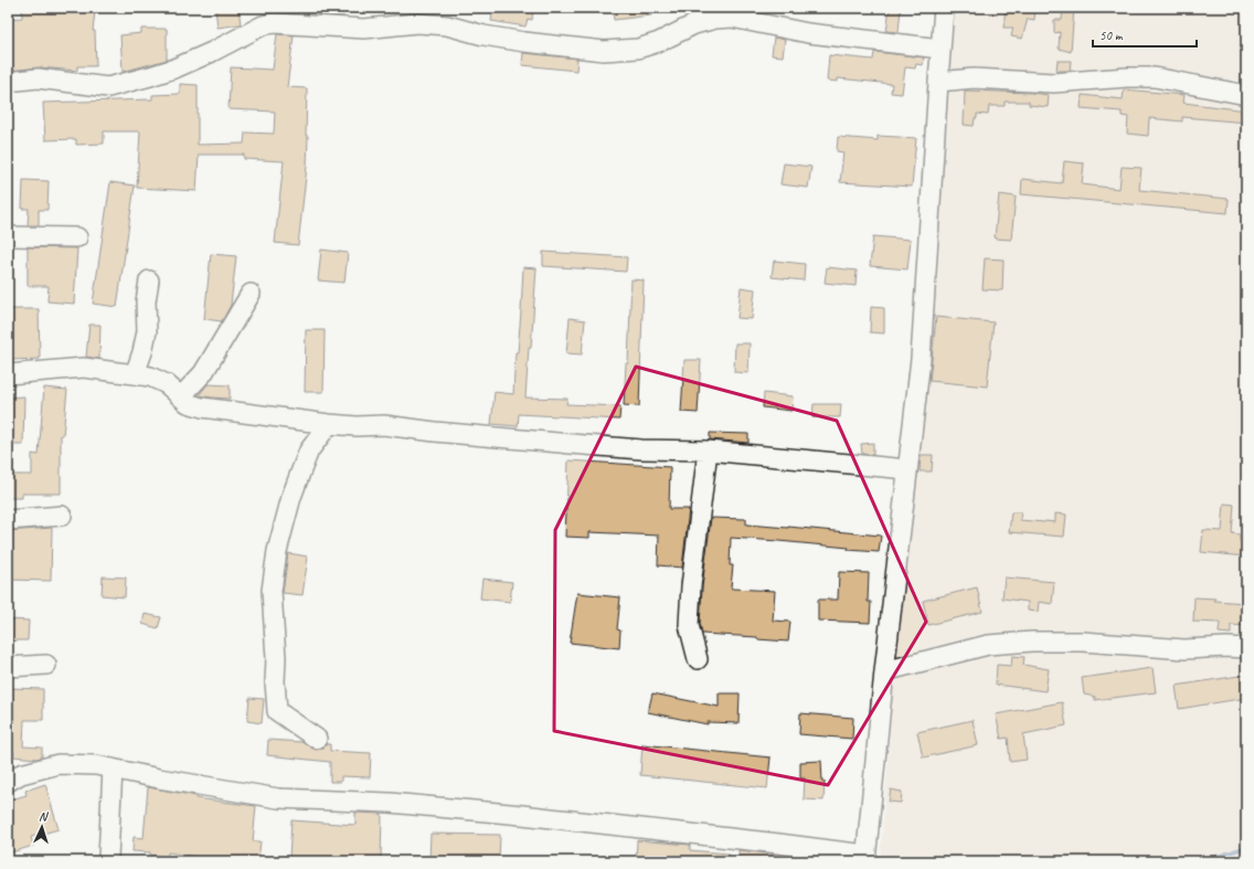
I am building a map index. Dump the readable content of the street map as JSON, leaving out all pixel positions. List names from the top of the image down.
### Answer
{
  "scale_bar": "50 m",
  "north": "top"
}
